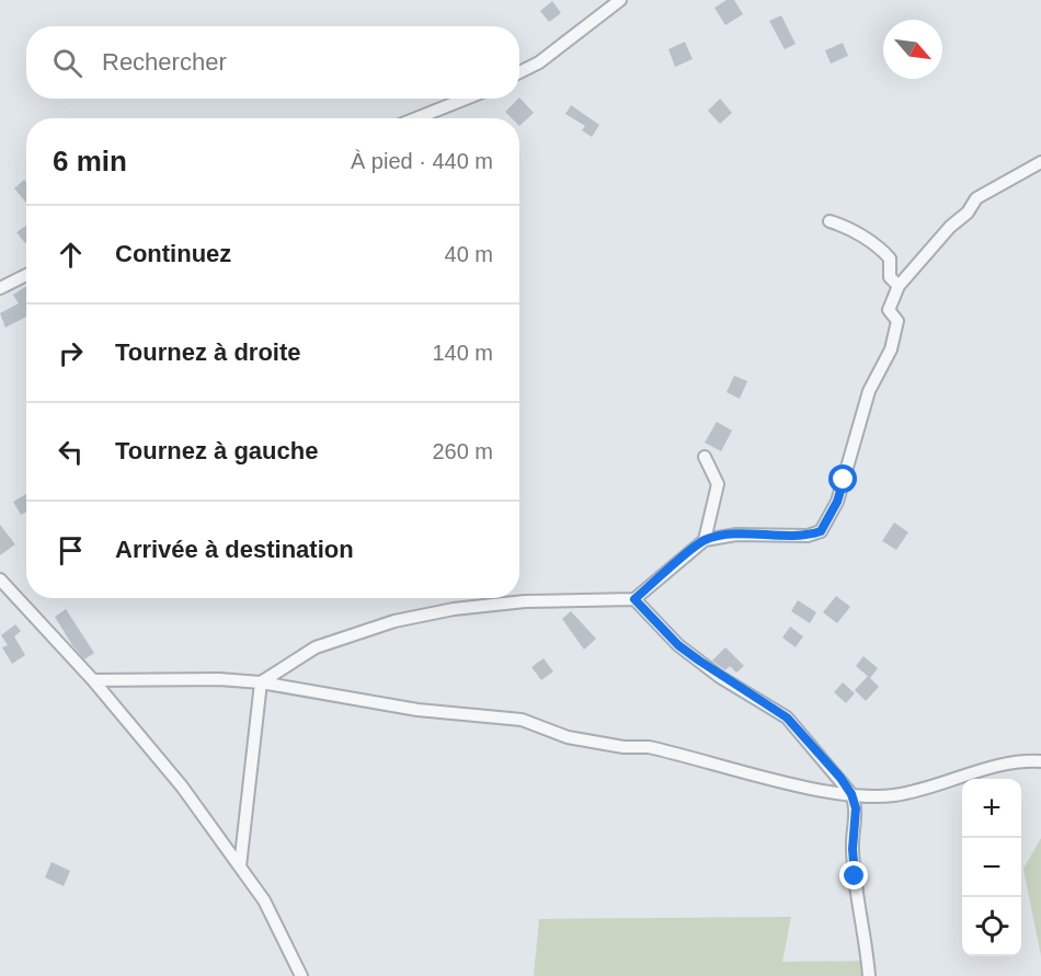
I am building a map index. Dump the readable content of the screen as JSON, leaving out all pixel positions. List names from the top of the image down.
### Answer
{
  "north": "bottom right",
  "page": {
    "search": "Rechercher",
    "heading": ["6 min", "À pied · 440 m"],
    "list": [
      ["Continuez", "40 m"],
      ["Tournez à droite", "140 m"],
      ["Tournez à gauche", "260 m"],
      "Arrivée à destination"
    ],
    "map_buttons": ["+", "−"]
  }
}
